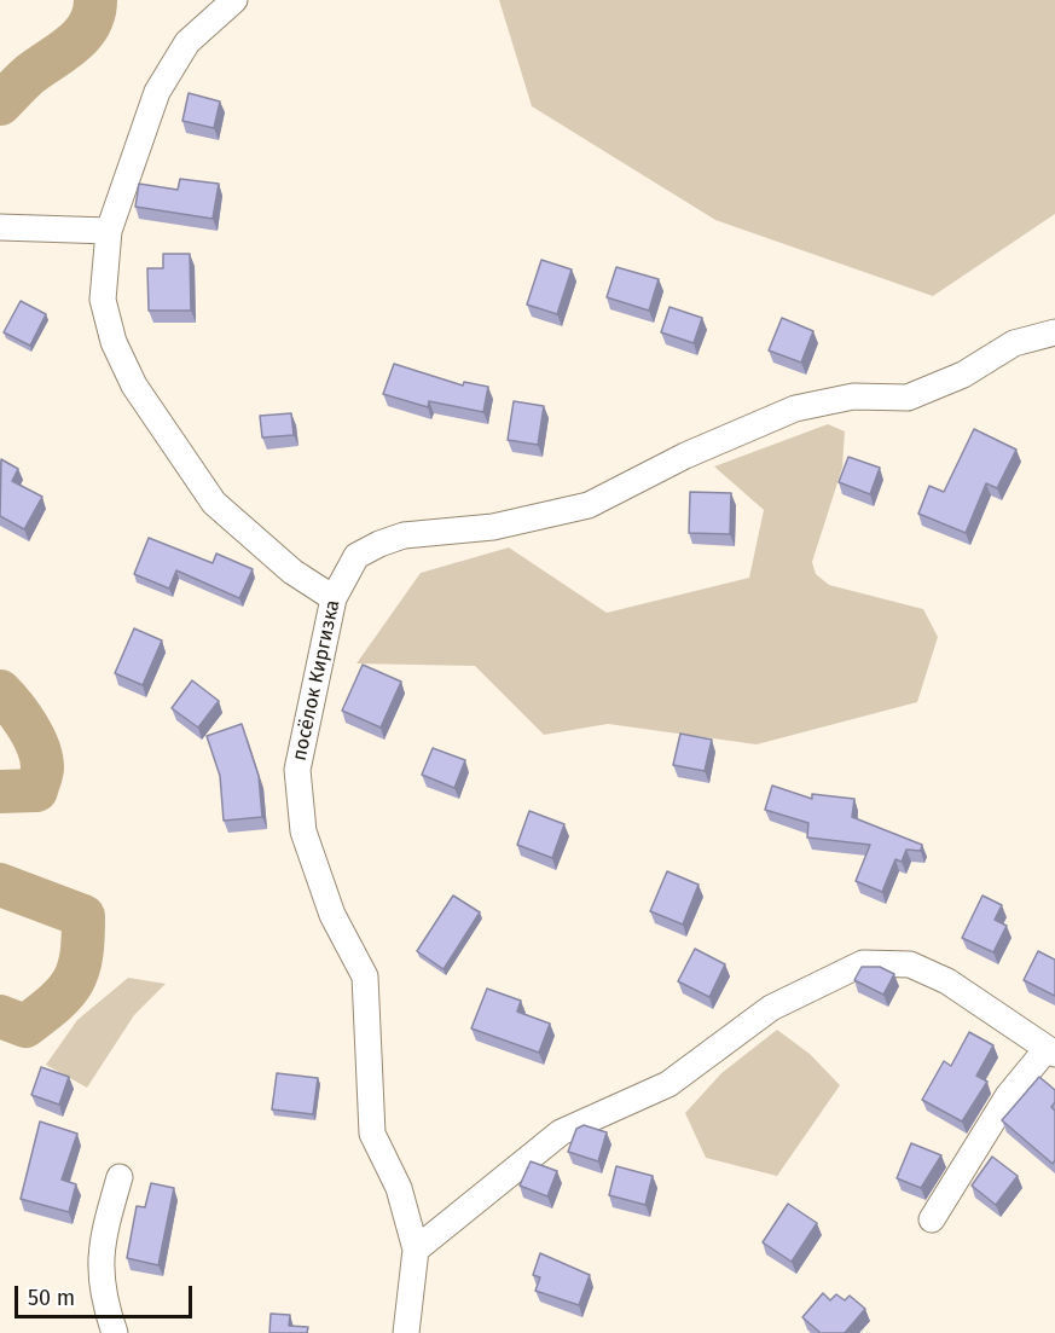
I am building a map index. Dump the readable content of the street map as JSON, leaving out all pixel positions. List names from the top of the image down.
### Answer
{
  "streets": {
    "street": ["посёлок Киргизка"]
  },
  "scale_bar": "50 m"
}
